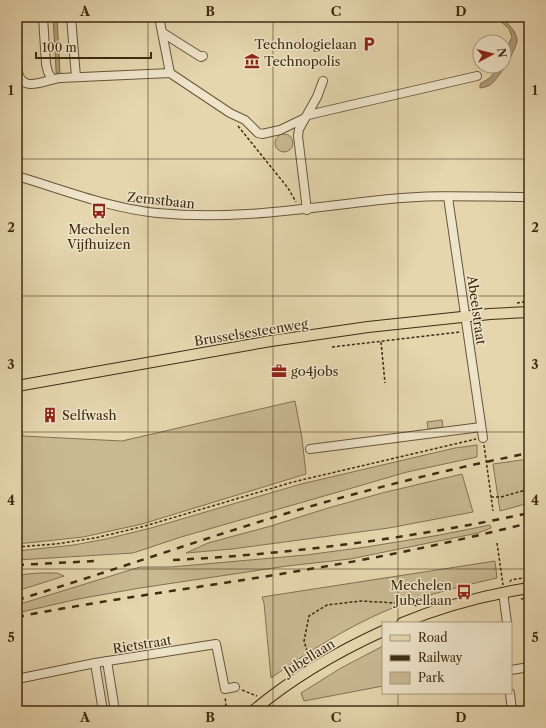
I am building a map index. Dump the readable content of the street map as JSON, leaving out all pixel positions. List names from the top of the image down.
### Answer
{
  "streets": {
    "main road": ["Brusselsesteenweg", "Jubellaan"],
    "street": ["Zemstbaan", "Abeelstraat", "Rietstraat"]
  },
  "crossings": [
    ["Zemstbaan", "Abeelstraat"],
    ["Abeelstraat", "Brusselsesteenweg"]
  ],
  "places": {
    "parking": ["Technologielaan"],
    "museum": ["Technopolis"],
    "bus stop": ["Mechelen Vijfhuizen", "Mechelen Jubellaan"],
    "office": ["go4jobs"],
    "building": ["Selfwash"]
  },
  "legend": ["Road", "Railway", "Park"],
  "scale_bar": "100 m",
  "north": "right",
  "grid": {
    "columns": [
      "A",
      "B",
      "C",
      "D"
    ],
    "rows": [
      "1",
      "2",
      "3",
      "4",
      "5"
    ]
  }
}
